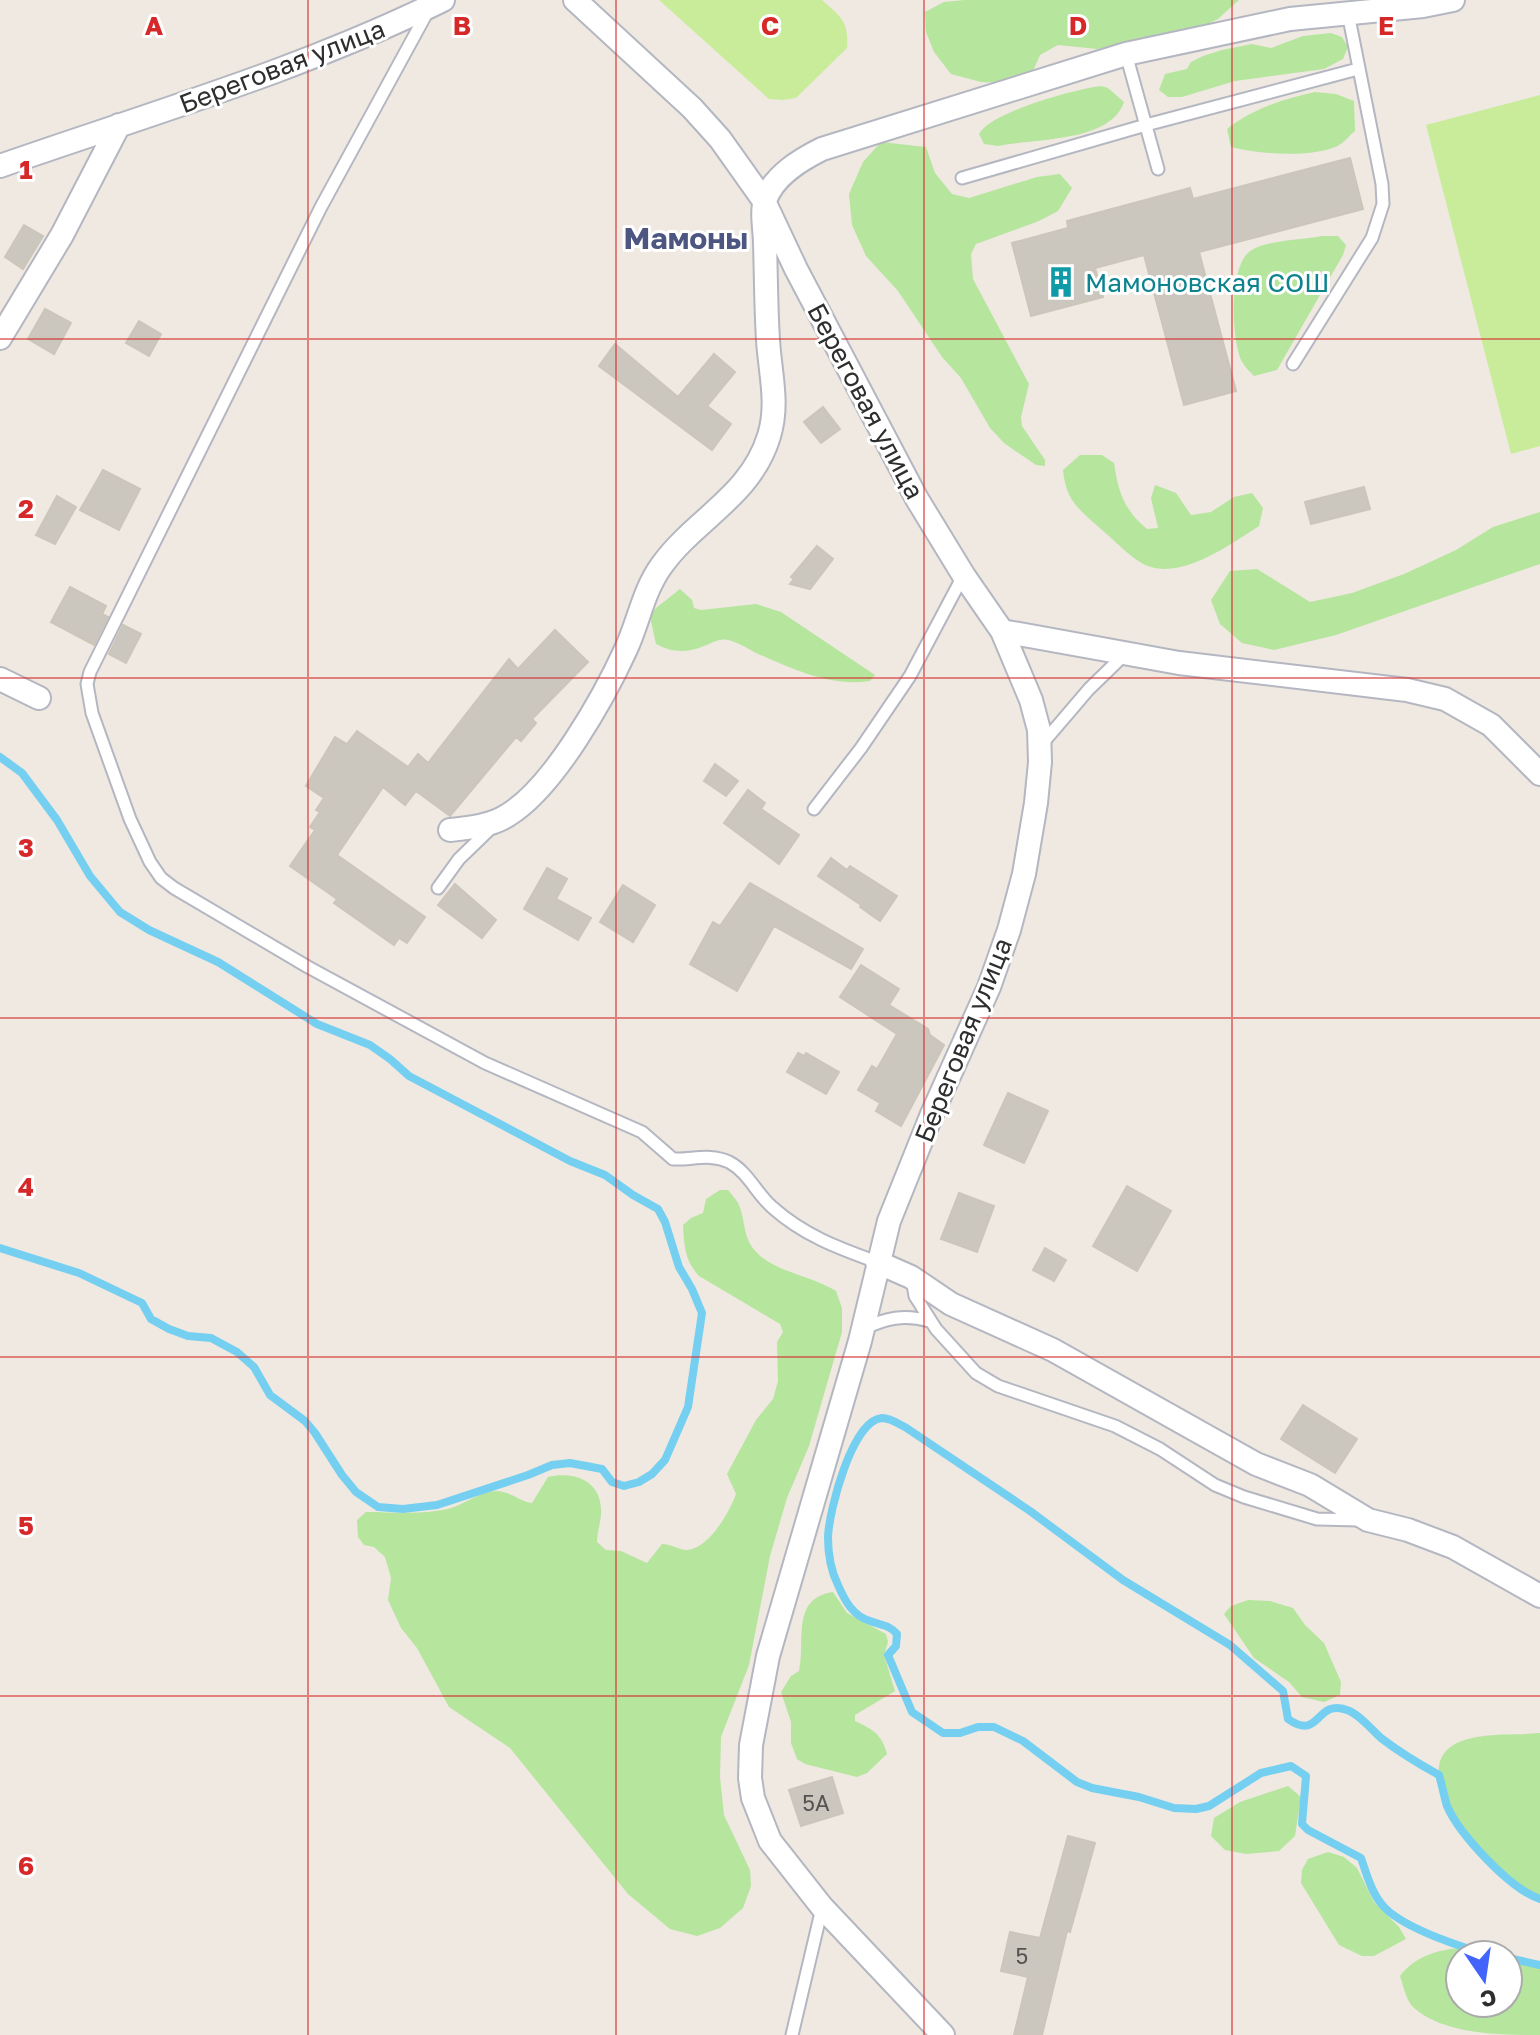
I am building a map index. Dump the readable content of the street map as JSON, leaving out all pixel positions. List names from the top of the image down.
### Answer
{
  "streets": {
    "street": ["Береговая улица"]
  },
  "districts": ["Мамоны"],
  "places": {
    "building": ["Мамоновская СОШ"]
  },
  "house_numbers": ["5А", "5"],
  "north": "bottom",
  "grid": {
    "columns": [
      "A",
      "B",
      "C",
      "D",
      "E"
    ],
    "rows": [
      "1",
      "2",
      "3",
      "4",
      "5",
      "6"
    ]
  }
}
